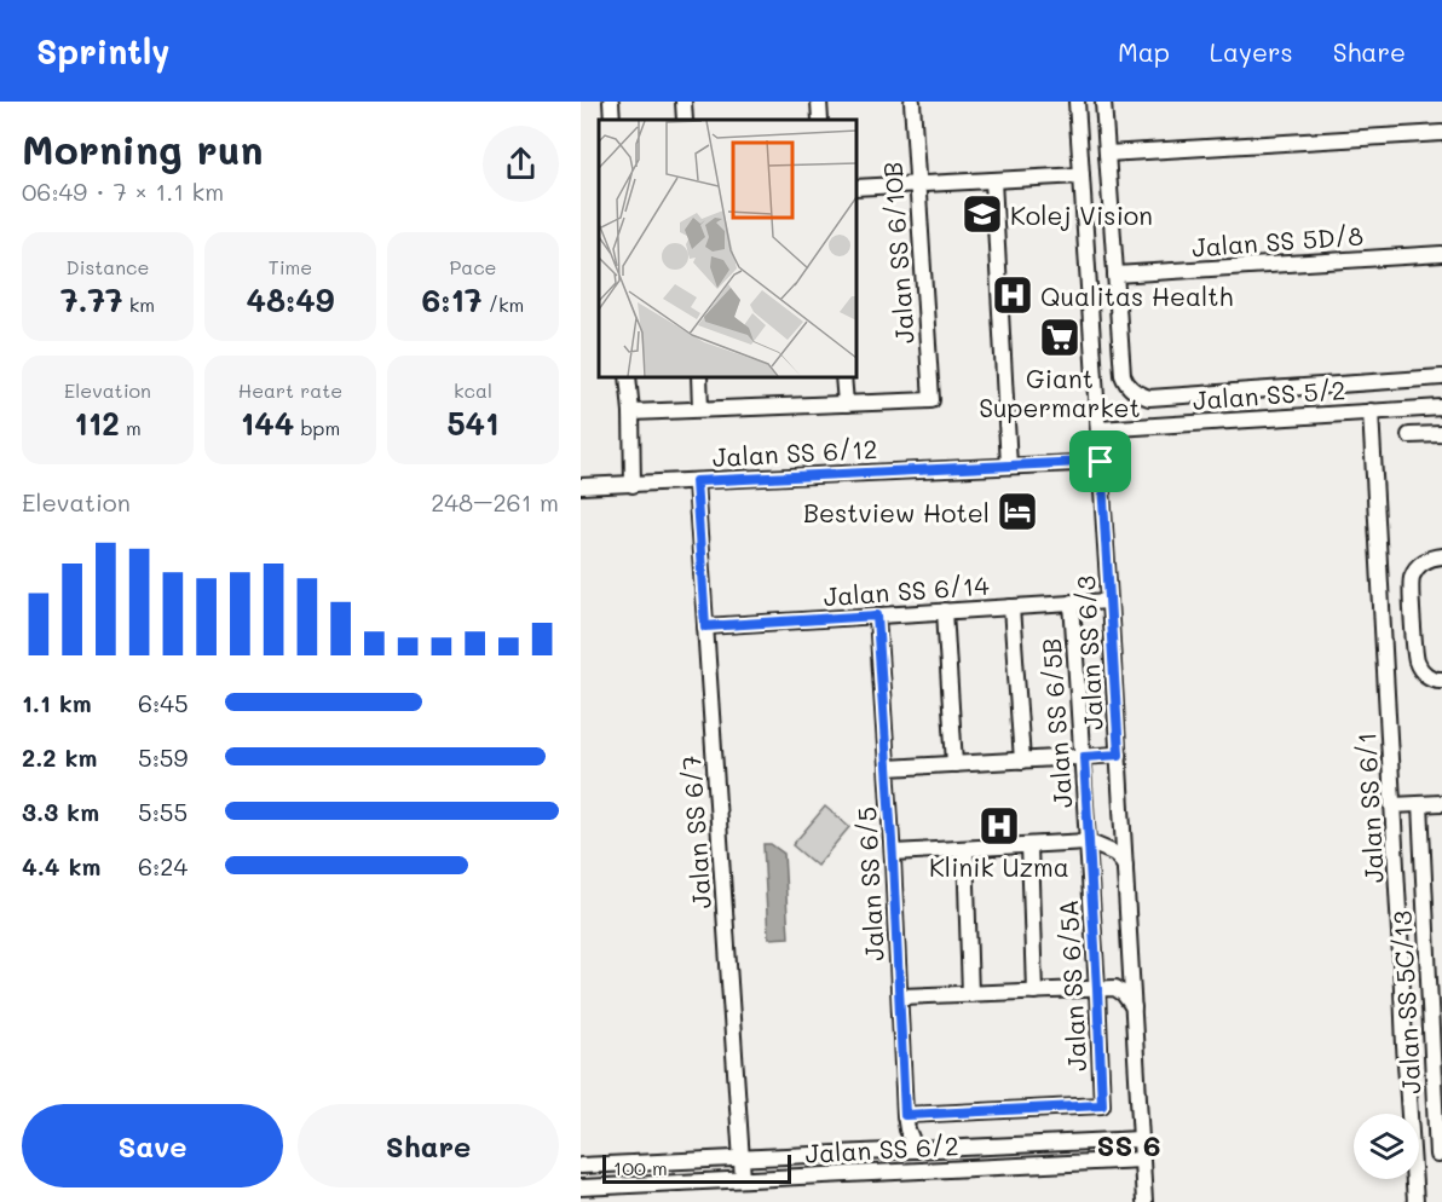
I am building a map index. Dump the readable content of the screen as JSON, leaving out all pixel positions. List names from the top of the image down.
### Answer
{
  "streets": {
    "street": [
      "Jalan SS 5D/8",
      "Jalan SS 6/10B",
      "Jalan SS 5/2",
      "Jalan SS 6/12",
      "Jalan SS 6/14",
      "Jalan SS 6/3",
      "Jalan SS 6/5B",
      "Jalan SS 6/1",
      "Jalan SS 6/7",
      "Jalan SS 6/5",
      "Jalan SS 6/5A",
      "Jalan SS 5C/13",
      "Jalan SS 6/2"
    ]
  },
  "crossings": [
    ["Jalan SS 5/2", "Jalan SS 6/3"],
    ["Jalan SS 5/2", "Jalan SS 6/1"],
    ["Jalan SS 6/12", "Jalan SS 6/3"],
    ["Jalan SS 6/12", "Jalan SS 6/7"],
    ["Jalan SS 6/14", "Jalan SS 6/3"],
    ["Jalan SS 6/14", "Jalan SS 6/5B"],
    ["Jalan SS 6/14", "Jalan SS 6/7"],
    ["Jalan SS 6/14", "Jalan SS 6/5"],
    ["Jalan SS 6/3", "Jalan SS 6/2"],
    ["Jalan SS 6/5B", "Jalan SS 6/5A"],
    ["Jalan SS 6/7", "Jalan SS 6/2"],
    ["Jalan SS 6/5", "Jalan SS 6/5A"],
    ["Jalan SS 6/5", "Jalan SS 6/2"]
  ],
  "districts": ["SS 6"],
  "places": {
    "school or university": ["Kolej Vision"],
    "hospital": ["Qualitas Health", "Klinik Uzma"],
    "supermarket": ["Giant Supermarket"],
    "hotel": ["Bestview Hotel"]
  },
  "scale_bar": "100 m",
  "page": {
    "header": "Sprintly",
    "nav": ["Map", "Layers", "Share"],
    "heading": ["Morning run", "06:49 · 7 × 1.1 km"],
    "stats": [
      ["Distance", "7.77 km"],
      ["Time", "48:49"],
      ["Pace", "6:17 /km"],
      ["Elevation", "112 m"],
      ["Heart rate", "144 bpm"],
      ["kcal", "541"]
    ],
    "chart": ["Elevation", "248–261 m"],
    "list": [
      {
        "name": "1.1 km",
        "note": "6:45"
      },
      {
        "name": "2.2 km",
        "note": "5:59"
      },
      {
        "name": "3.3 km",
        "note": "5:55"
      },
      {
        "name": "4.4 km",
        "note": "6:24"
      }
    ],
    "buttons": ["Save", "Share"],
    "scale": "100 m"
  }
}
